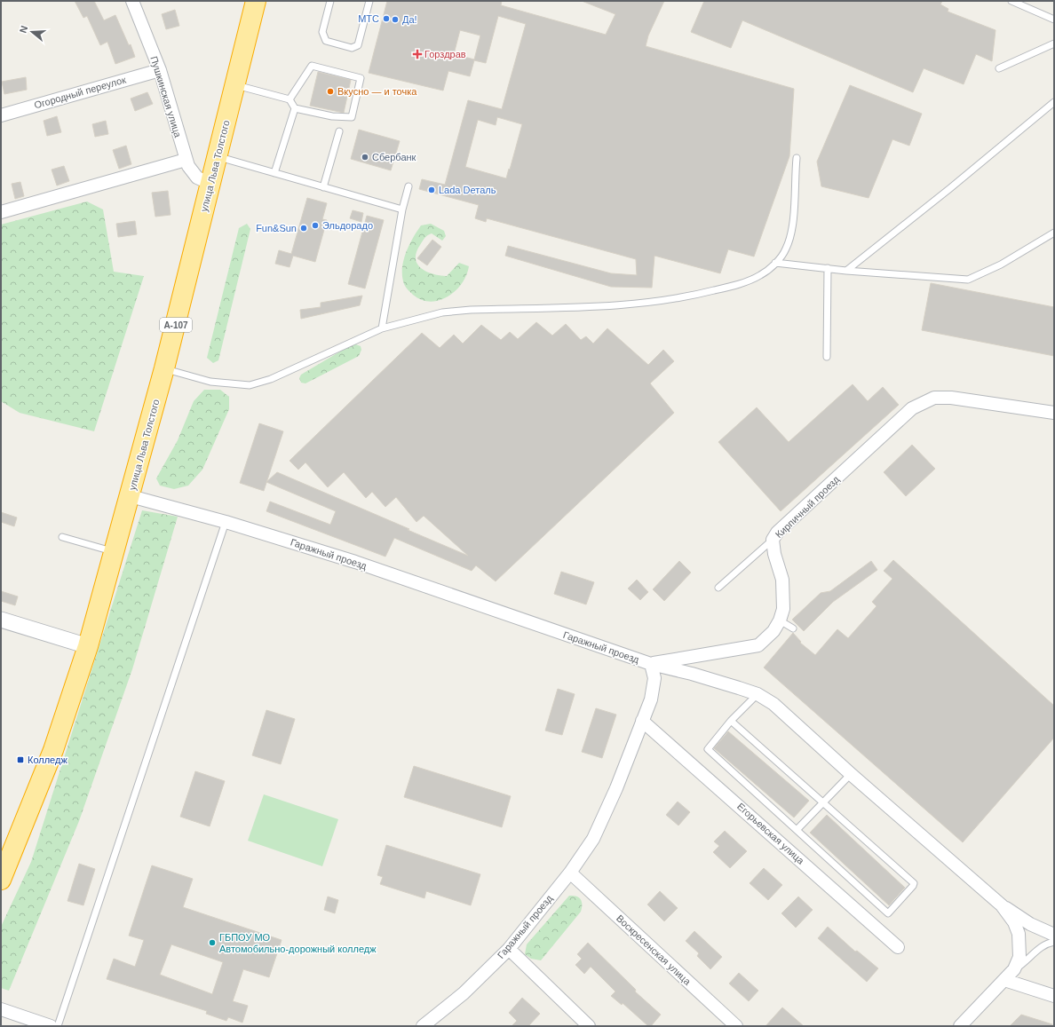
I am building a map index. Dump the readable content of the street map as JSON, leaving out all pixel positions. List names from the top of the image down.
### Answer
{
  "streets": {
    "highway": ["улица Льва Толстого", "А-107"],
    "street": [
      "Огородный переулок",
      "Пушкинская улица",
      "Кирпичный проезд",
      "Гаражный проезд",
      "Егорьевская улица",
      "Воскресенская улица"
    ]
  },
  "crossings": [
    ["Огородный переулок", "Пушкинская улица"],
    ["Пушкинская улица", "улица Льва Толстого"],
    ["улица Льва Толстого", "Гаражный проезд"],
    ["Кирпичный проезд", "Гаражный проезд"],
    ["Гаражный проезд", "Егорьевская улица"],
    ["Гаражный проезд", "Воскресенская улица"]
  ],
  "places": {
    "other": [
      "МТС",
      "Да!",
      "Вкусно — и точка",
      "Сбербанк",
      "Lada Dеталь",
      "Эльдорадо",
      "Fun&Sun",
      "ГБПОУ МО Автомобильно-дорожный колледж"
    ],
    "health": ["Горздрав"],
    "transit": ["Колледж"]
  },
  "north": "left"
}
